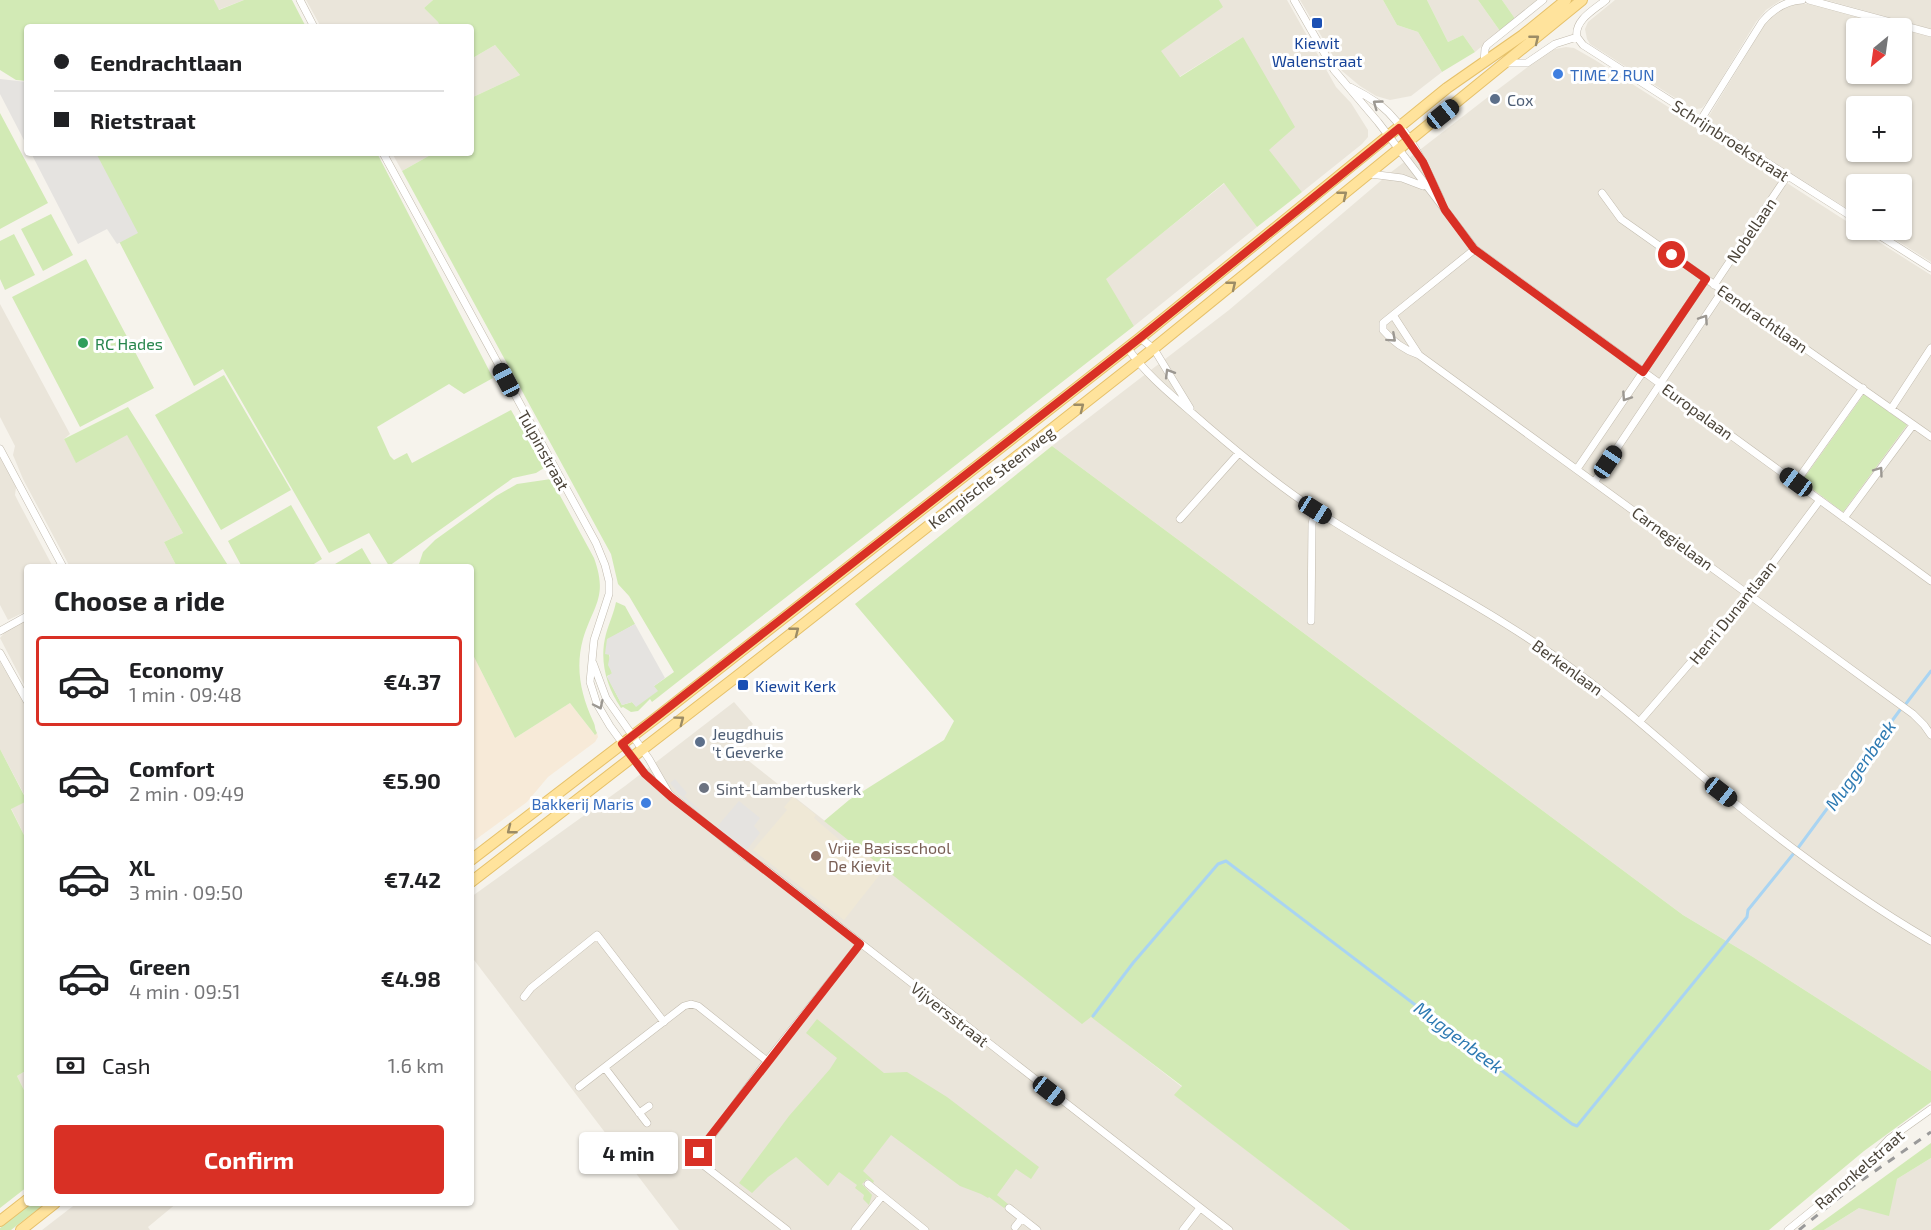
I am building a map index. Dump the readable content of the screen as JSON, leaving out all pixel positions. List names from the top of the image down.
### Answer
{
  "streets": {
    "main road": ["Kempische Steenweg"],
    "street": [
      "Schrijnbroekstraat",
      "Nobellaan",
      "Eendrachtlaan",
      "Europalaan",
      "Tulpinstraat",
      "Carnegielaan",
      "Henri Dunantlaan",
      "Berkenlaan",
      "Vijversstraat",
      "Ranonkelstraat"
    ]
  },
  "crossings": [
    ["Schrijnbroekstraat", "Nobellaan"],
    ["Nobellaan", "Eendrachtlaan"],
    ["Europalaan", "Kempische Steenweg"],
    ["Europalaan", "Henri Dunantlaan"],
    ["Tulpinstraat", "Kempische Steenweg"],
    ["Tulpinstraat", "Vijversstraat"],
    ["Kempische Steenweg", "Berkenlaan"],
    ["Kempische Steenweg", "Vijversstraat"],
    ["Carnegielaan", "Henri Dunantlaan"],
    ["Henri Dunantlaan", "Berkenlaan"]
  ],
  "water": ["Muggenbeek"],
  "places": {
    "transit": ["Kiewit Walenstraat", "Kiewit Kerk"],
    "other": [
      "TIME 2 RUN",
      "Cox",
      "RC Hades",
      "Jeugdhuis 't Geverke",
      "Sint-Lambertuskerk",
      "Bakkerij Maris",
      "Vrije Basisschool De Kievit"
    ]
  },
  "north": "bottom left",
  "page": {
    "map_buttons": ["+", "−"],
    "banner": ["Eendrachtlaan", "Rietstraat"],
    "heading": "Choose a ride",
    "list": [
      {
        "name": "Economy",
        "note": "1 min · 09:48",
        "value": "€4.37"
      },
      {
        "name": "Comfort",
        "note": "2 min · 09:49",
        "value": "€5.90"
      },
      {
        "name": "XL",
        "note": "3 min · 09:50",
        "value": "€7.42"
      },
      {
        "name": "Green",
        "note": "4 min · 09:51",
        "value": "€4.98"
      }
    ],
    "pay": ["Cash", "1.6 km"],
    "buttons": "Confirm",
    "bubble": "4 min"
  }
}
